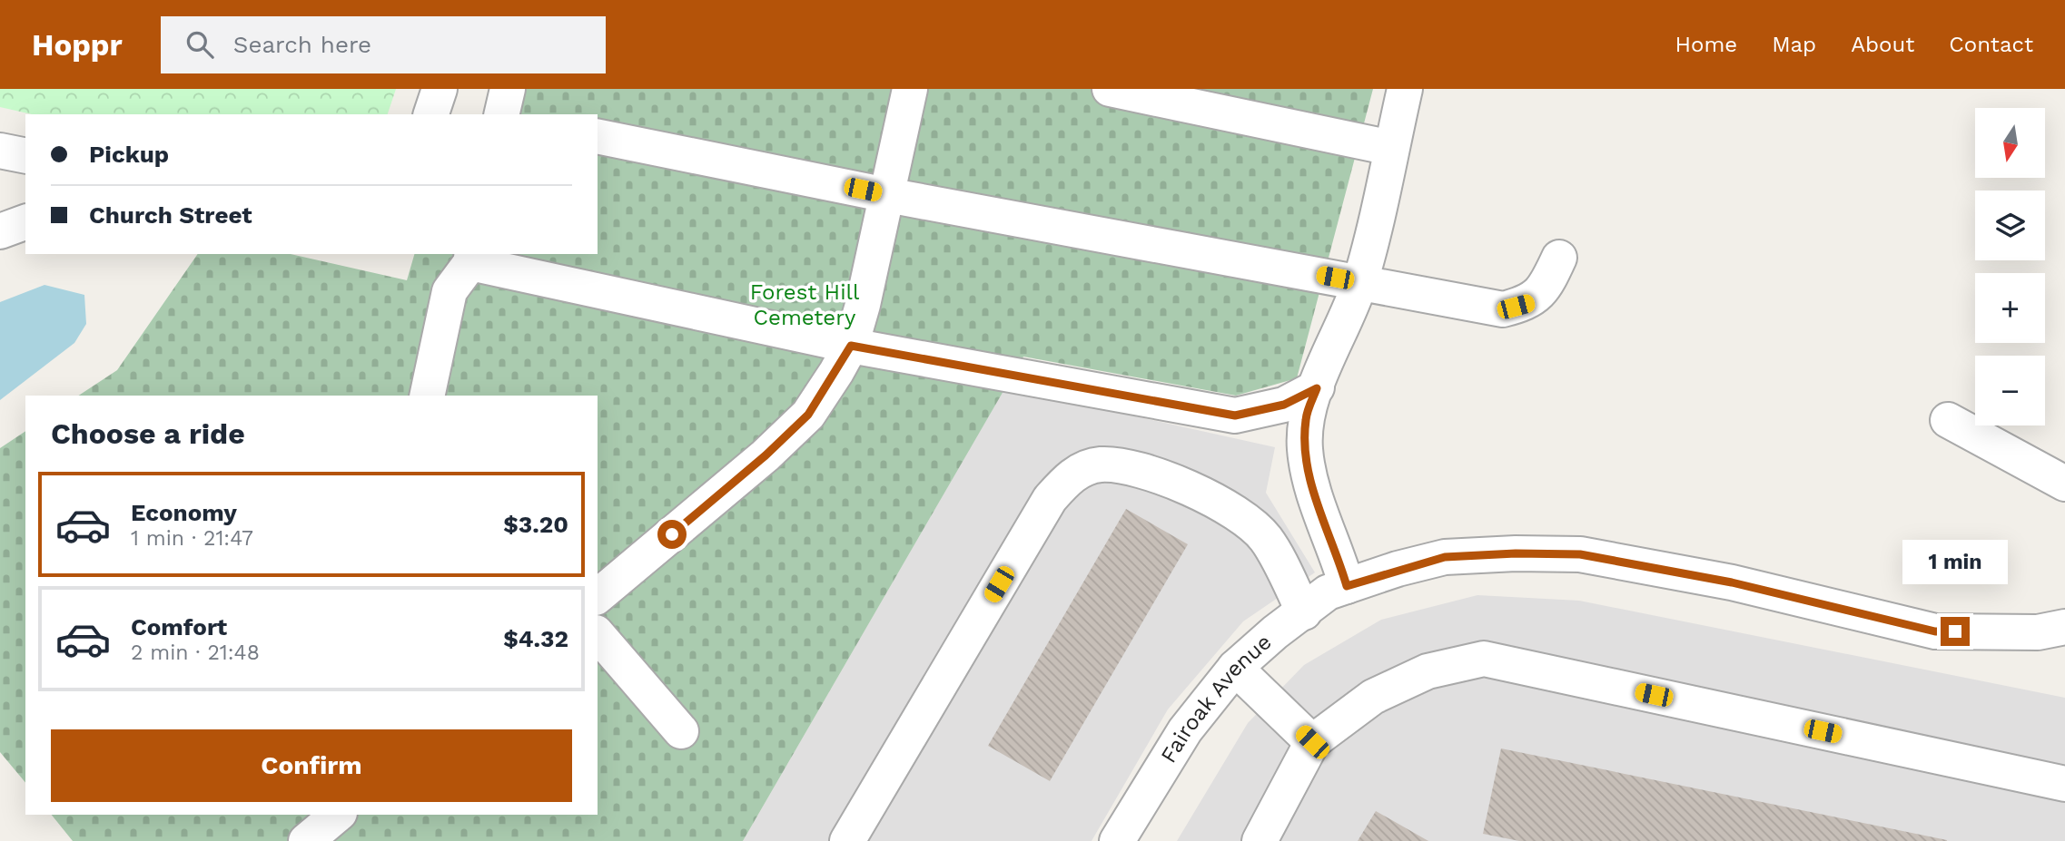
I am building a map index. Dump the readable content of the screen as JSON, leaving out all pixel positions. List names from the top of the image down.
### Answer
{
  "streets": {
    "street": ["Fairoak Avenue"]
  },
  "parks": ["Forest Hill Cemetery"],
  "north": "bottom",
  "page": {
    "header": "Hoppr",
    "search": "Search here",
    "nav": [
      "Home",
      "Map",
      "About",
      "Contact"
    ],
    "map_buttons": ["+", "−"],
    "banner": ["Pickup", "Church Street"],
    "heading": "Choose a ride",
    "list": [
      {
        "name": "Economy",
        "note": "1 min · 21:47",
        "value": "$3.20"
      },
      {
        "name": "Comfort",
        "note": "2 min · 21:48",
        "value": "$4.32"
      }
    ],
    "bubble": "1 min",
    "buttons": "Confirm"
  }
}
